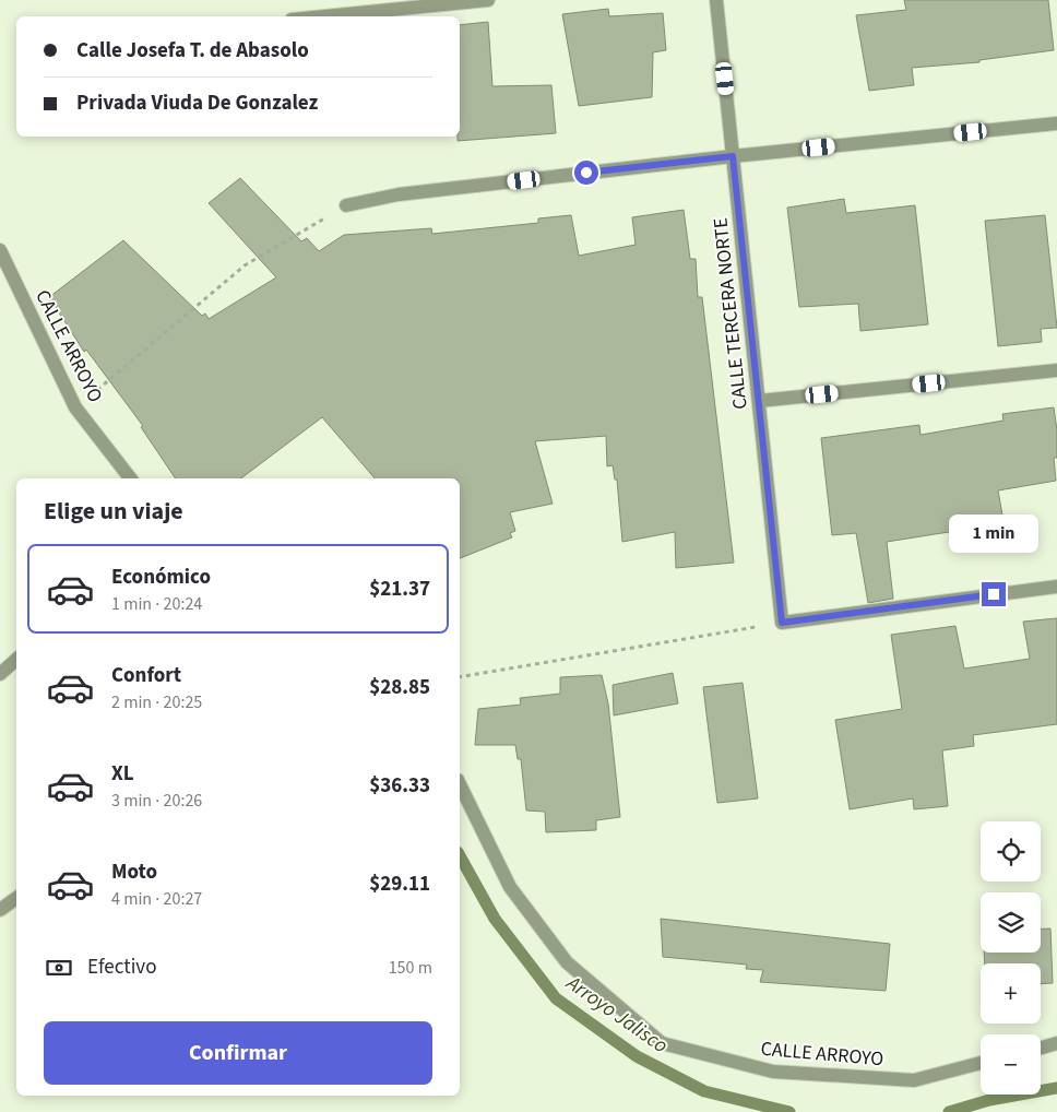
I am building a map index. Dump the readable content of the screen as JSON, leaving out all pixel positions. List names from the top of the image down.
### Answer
{
  "streets": {
    "street": ["CALLE TERCERA NORTE", "CALLE ARROYO"]
  },
  "water": ["Arroyo Jalisco"],
  "page": {
    "banner": ["Calle Josefa T. de Abasolo", "Privada Viuda De Gonzalez"],
    "heading": "Elige un viaje",
    "bubble": "1 min",
    "list": [
      {
        "name": "Económico",
        "note": "1 min · 20:24",
        "value": "$21.37"
      },
      {
        "name": "Confort",
        "note": "2 min · 20:25",
        "value": "$28.85"
      },
      {
        "name": "XL",
        "note": "3 min · 20:26",
        "value": "$36.33"
      },
      {
        "name": "Moto",
        "note": "4 min · 20:27",
        "value": "$29.11"
      }
    ],
    "map_buttons": ["+", "−"],
    "pay": ["Efectivo", "150 m"],
    "buttons": "Confirmar"
  }
}
